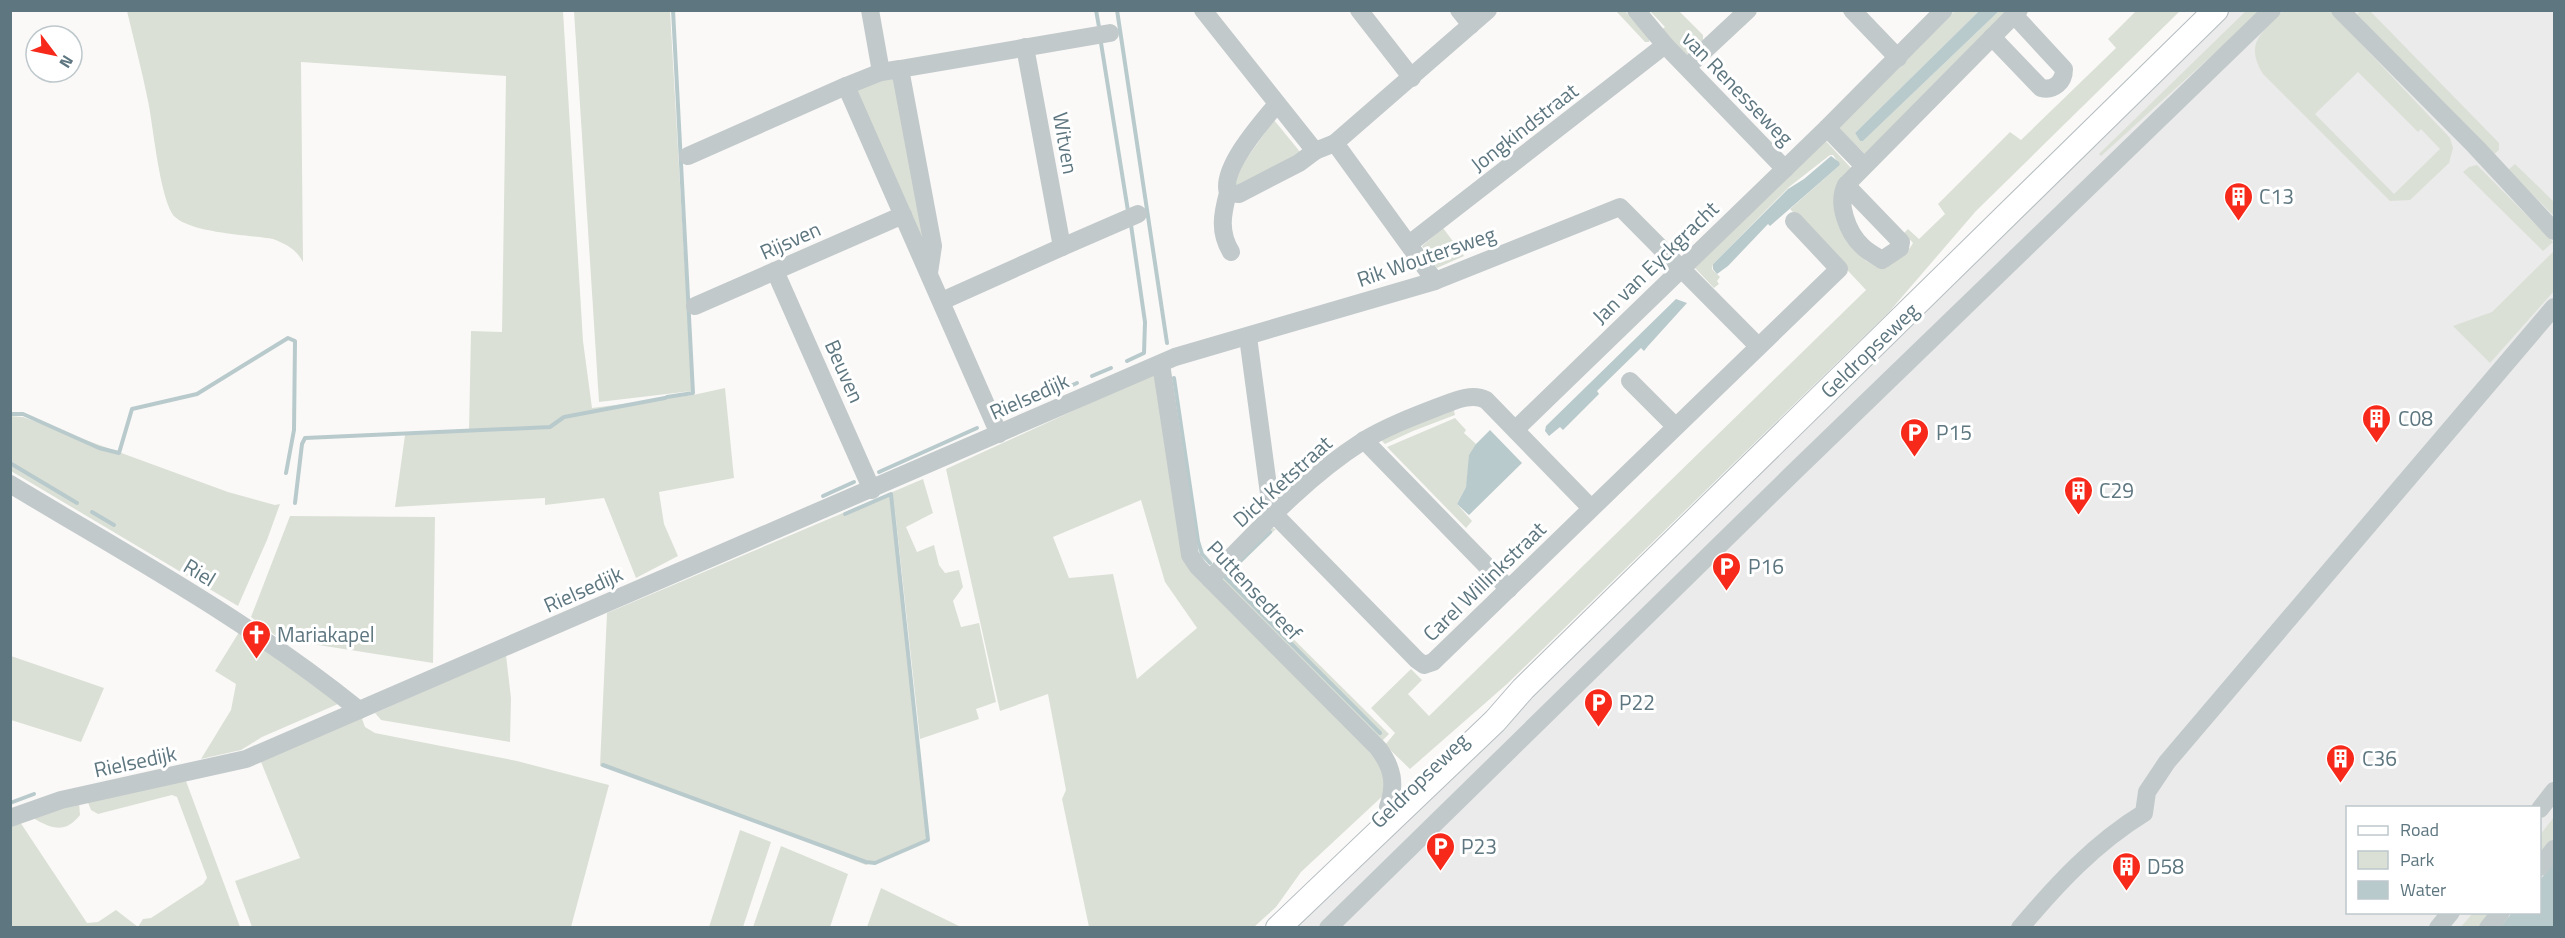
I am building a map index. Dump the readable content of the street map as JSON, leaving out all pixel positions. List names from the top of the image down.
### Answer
{
  "streets": {
    "main road": ["Geldropseweg"],
    "street": [
      "van Renesseweg",
      "Jongkindstraat",
      "Witven",
      "Rijsven",
      "Rik Woutersweg",
      "Jan van Eyckgracht",
      "Beuven",
      "Rielsedijk",
      "Dick Ketstraat",
      "Riel",
      "Carel Willinkstraat",
      "Puttensedreef"
    ]
  },
  "crossings": [
    ["van Renesseweg", "Jongkindstraat"],
    ["van Renesseweg", "Jan van Eyckgracht"],
    ["Rijsven", "Beuven"],
    ["Rik Woutersweg", "Jan van Eyckgracht"],
    ["Rik Woutersweg", "Rielsedijk"],
    ["Rik Woutersweg", "Puttensedreef"],
    ["Jan van Eyckgracht", "Dick Ketstraat"],
    ["Geldropseweg", "Puttensedreef"],
    ["Beuven", "Rielsedijk"],
    ["Rielsedijk", "Riel"],
    ["Rielsedijk", "Puttensedreef"],
    ["Dick Ketstraat", "Carel Willinkstraat"],
    ["Dick Ketstraat", "Puttensedreef"]
  ],
  "places": {
    "building": [
      "C13",
      "C08",
      "C29",
      "C36",
      "D58"
    ],
    "parking": [
      "P15",
      "P16",
      "P22",
      "P23"
    ],
    "church": ["Mariakapel"]
  },
  "legend": ["Road", "Park", "Water"],
  "north": "bottom right"
}
